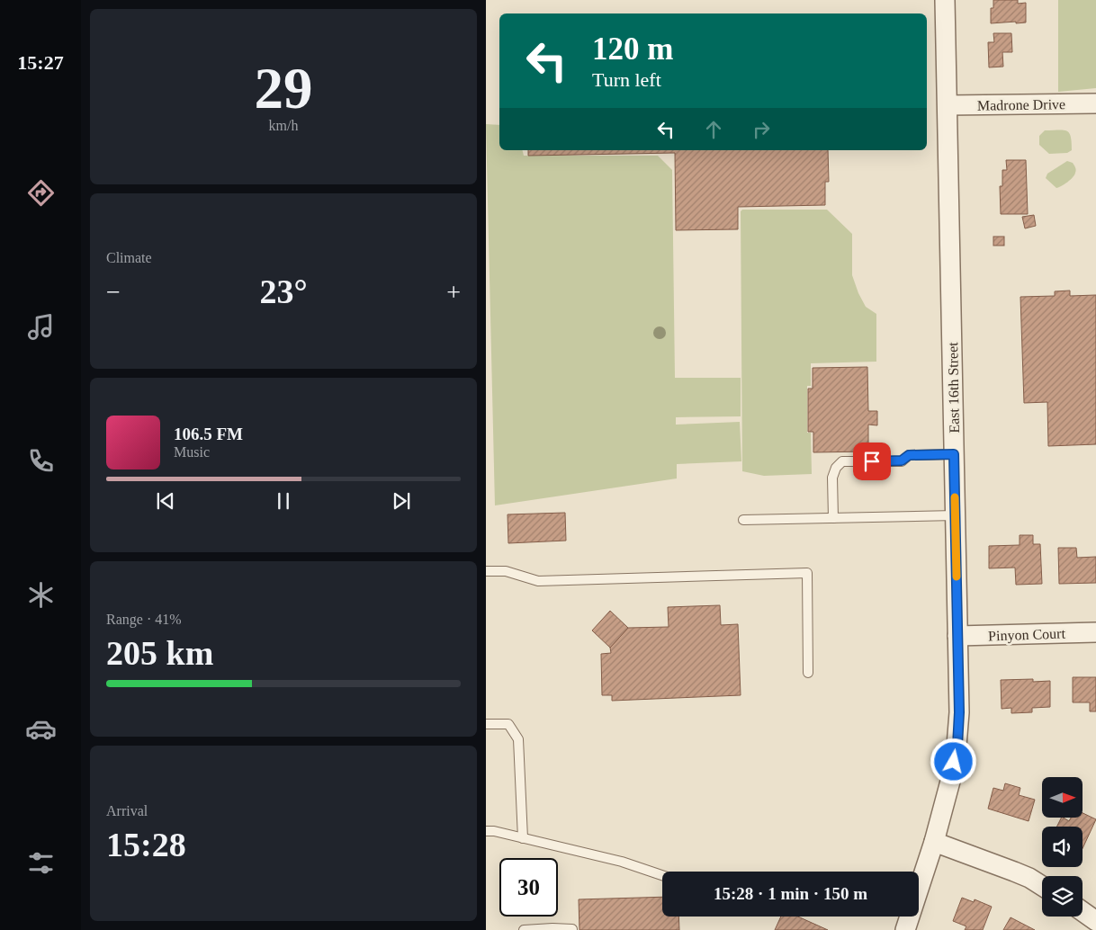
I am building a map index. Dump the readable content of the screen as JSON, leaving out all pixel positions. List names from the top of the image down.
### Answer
{
  "streets": {
    "street": ["Madrone Drive", "East 16th Street", "Pinyon Court"]
  },
  "crossings": [
    ["Madrone Drive", "East 16th Street"],
    ["East 16th Street", "Pinyon Court"]
  ],
  "north": "right",
  "page": {
    "tabs": "15:27",
    "tile": [
      ["29", "km/h"],
      "Climate",
      ["Range · 41%", "205 km"],
      ["Arrival", "15:28"]
    ],
    "turn": ["120 m", "Turn left"],
    "heat": ["−", "23°", "+"],
    "song": ["106.5 FM", "Music"],
    "limit": "30",
    "trip": "15:28 · 1 min · 150 m"
  }
}
